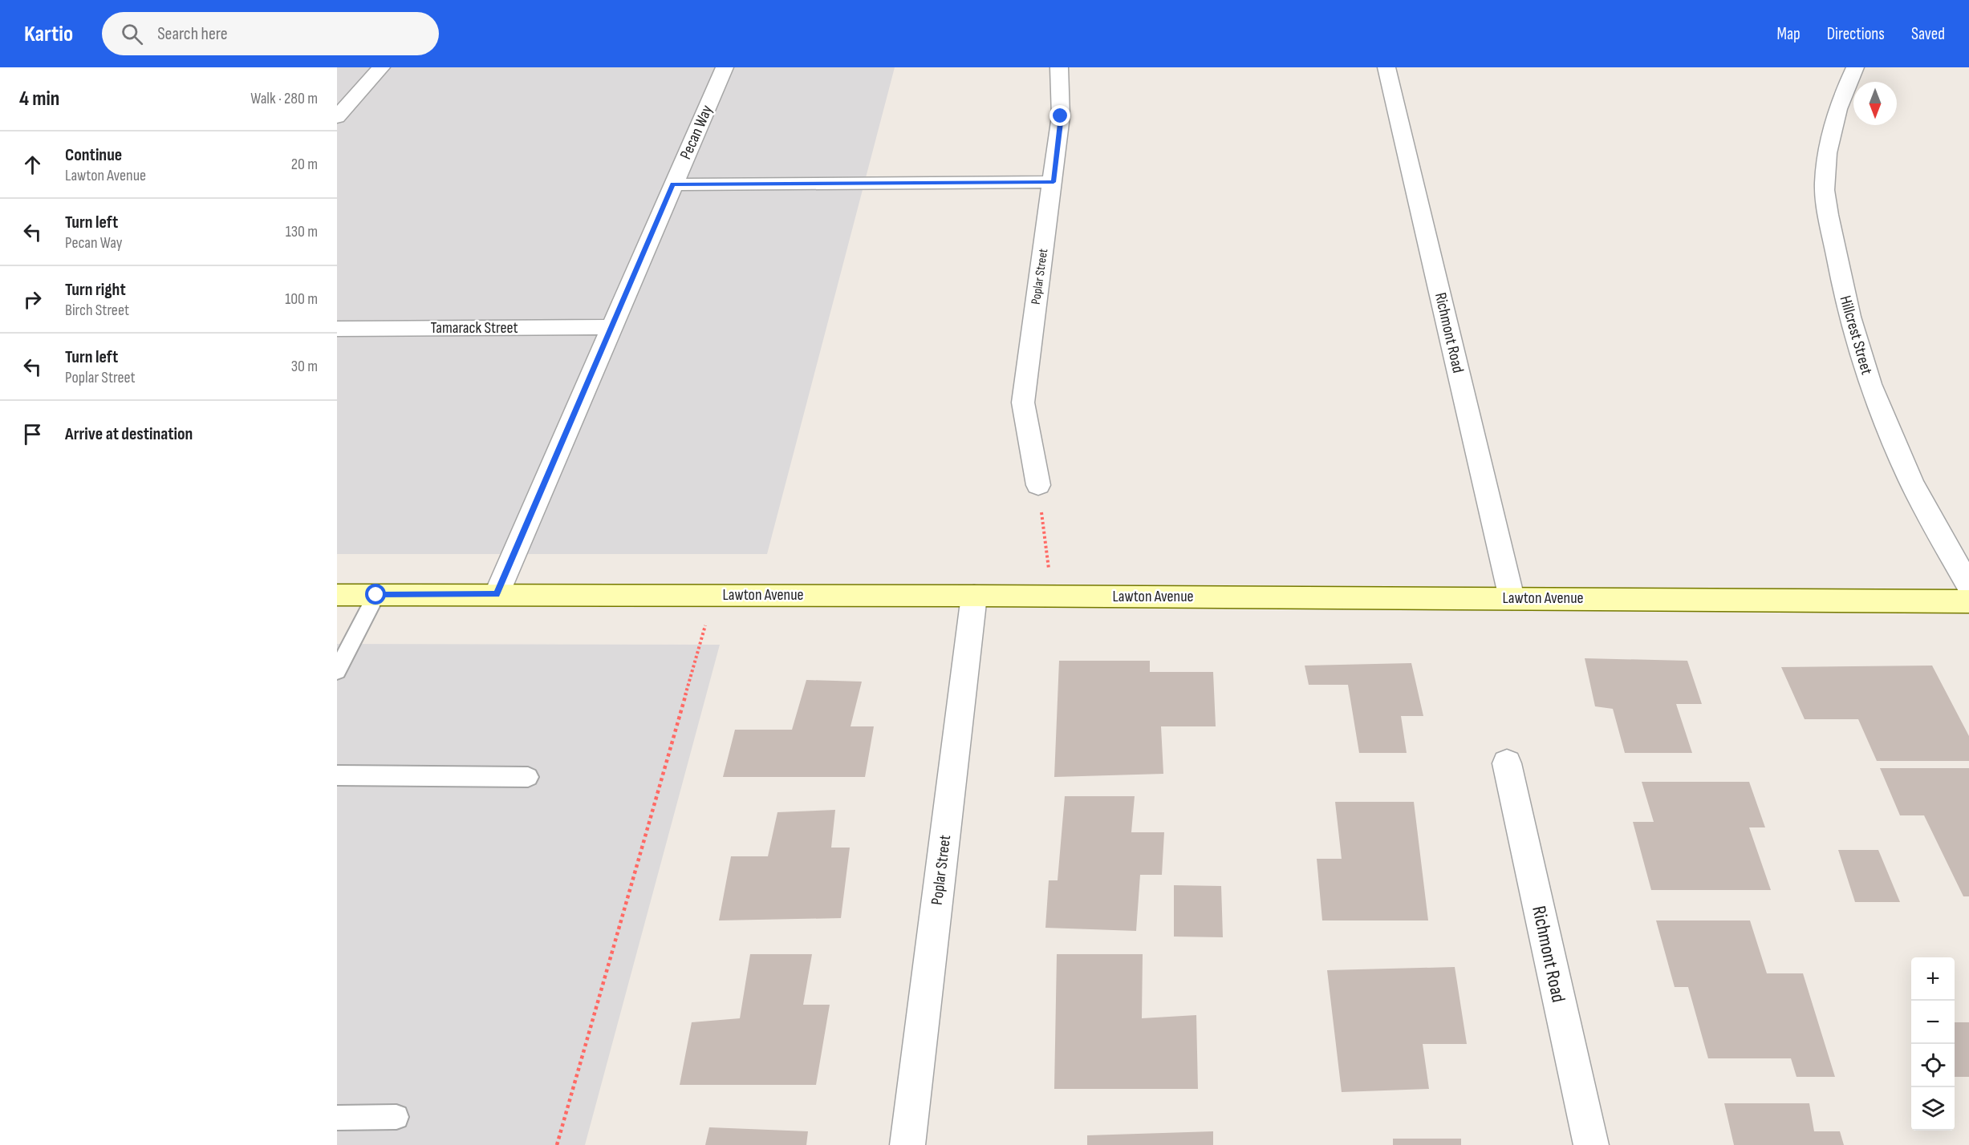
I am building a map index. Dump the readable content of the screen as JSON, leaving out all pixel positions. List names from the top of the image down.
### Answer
{
  "streets": {
    "street": [
      "Pecan Way",
      "Poplar Street",
      "Tamarack Street",
      "Richmont Road",
      "Hillcrest Street",
      "Lawton Avenue"
    ]
  },
  "crossings": [
    ["Pecan Way", "Tamarack Street"],
    ["Pecan Way", "Lawton Avenue"],
    ["Poplar Street", "Lawton Avenue"],
    ["Richmont Road", "Lawton Avenue"]
  ],
  "north": "bottom",
  "page": {
    "header": "Kartio",
    "search": "Search here",
    "nav": ["Map", "Directions", "Saved"],
    "heading": ["4 min", "Walk · 280 m"],
    "list": [
      ["Continue", "Lawton Avenue", "20 m"],
      ["Turn left", "Pecan Way", "130 m"],
      ["Turn right", "Birch Street", "100 m"],
      ["Turn left", "Poplar Street", "30 m"],
      "Arrive at destination"
    ],
    "map_buttons": ["+", "−"]
  }
}
